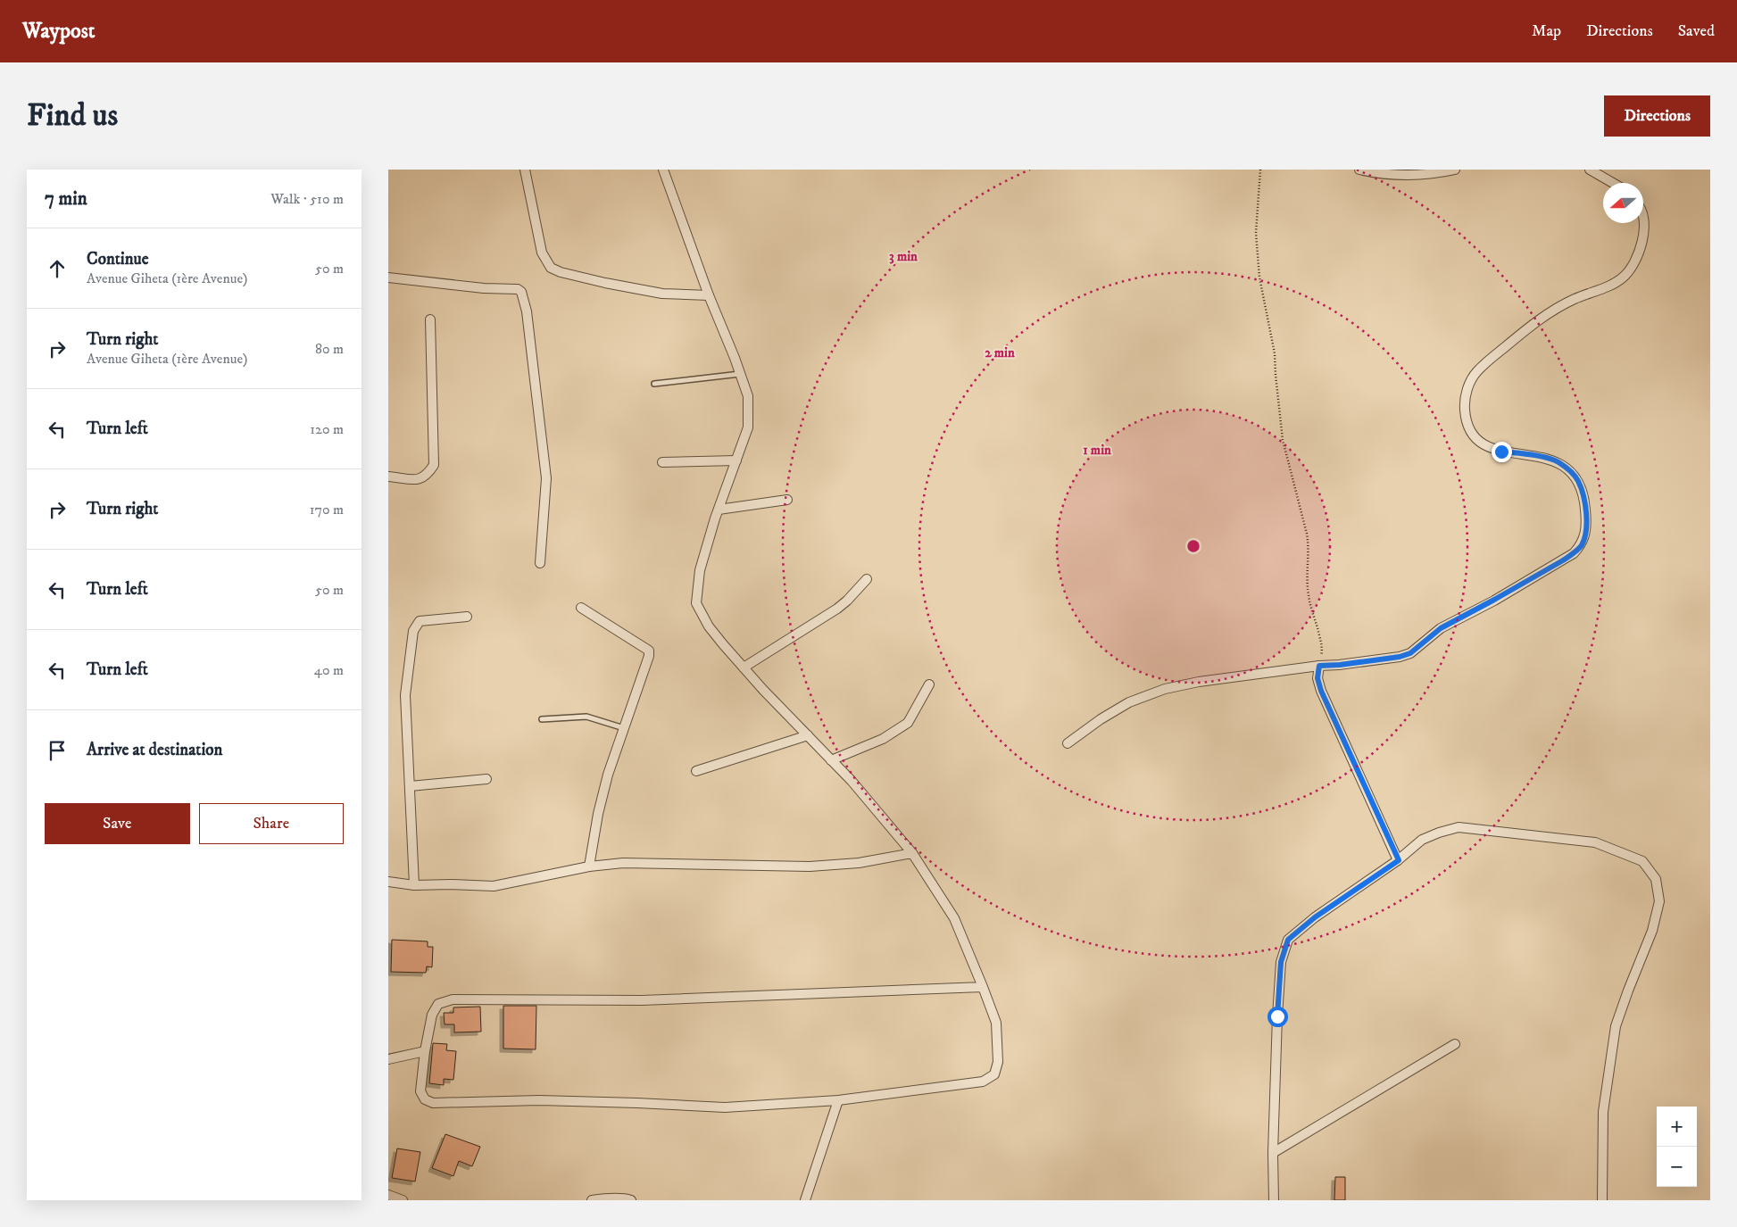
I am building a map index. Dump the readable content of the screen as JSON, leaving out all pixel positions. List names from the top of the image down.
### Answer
{
  "north": "left",
  "page": {
    "header": "Waypost",
    "nav": ["Map", "Directions", "Saved"],
    "buttons": [
      "Directions",
      ["Save", "Share"]
    ],
    "title": "Find us",
    "heading": ["7 min", "Walk · 510 m"],
    "list": [
      ["Continue", "Avenue Giheta (1ère Avenue)", "50 m"],
      ["Turn right", "Avenue Giheta (1ère Avenue)", "80 m"],
      ["Turn left", "120 m"],
      ["Turn right", "170 m"],
      ["Turn left", "50 m"],
      ["Turn left", "40 m"],
      "Arrive at destination"
    ],
    "map_buttons": ["+", "−"]
  },
  "rings": ["3 min", "2 min", "1 min"]
}
